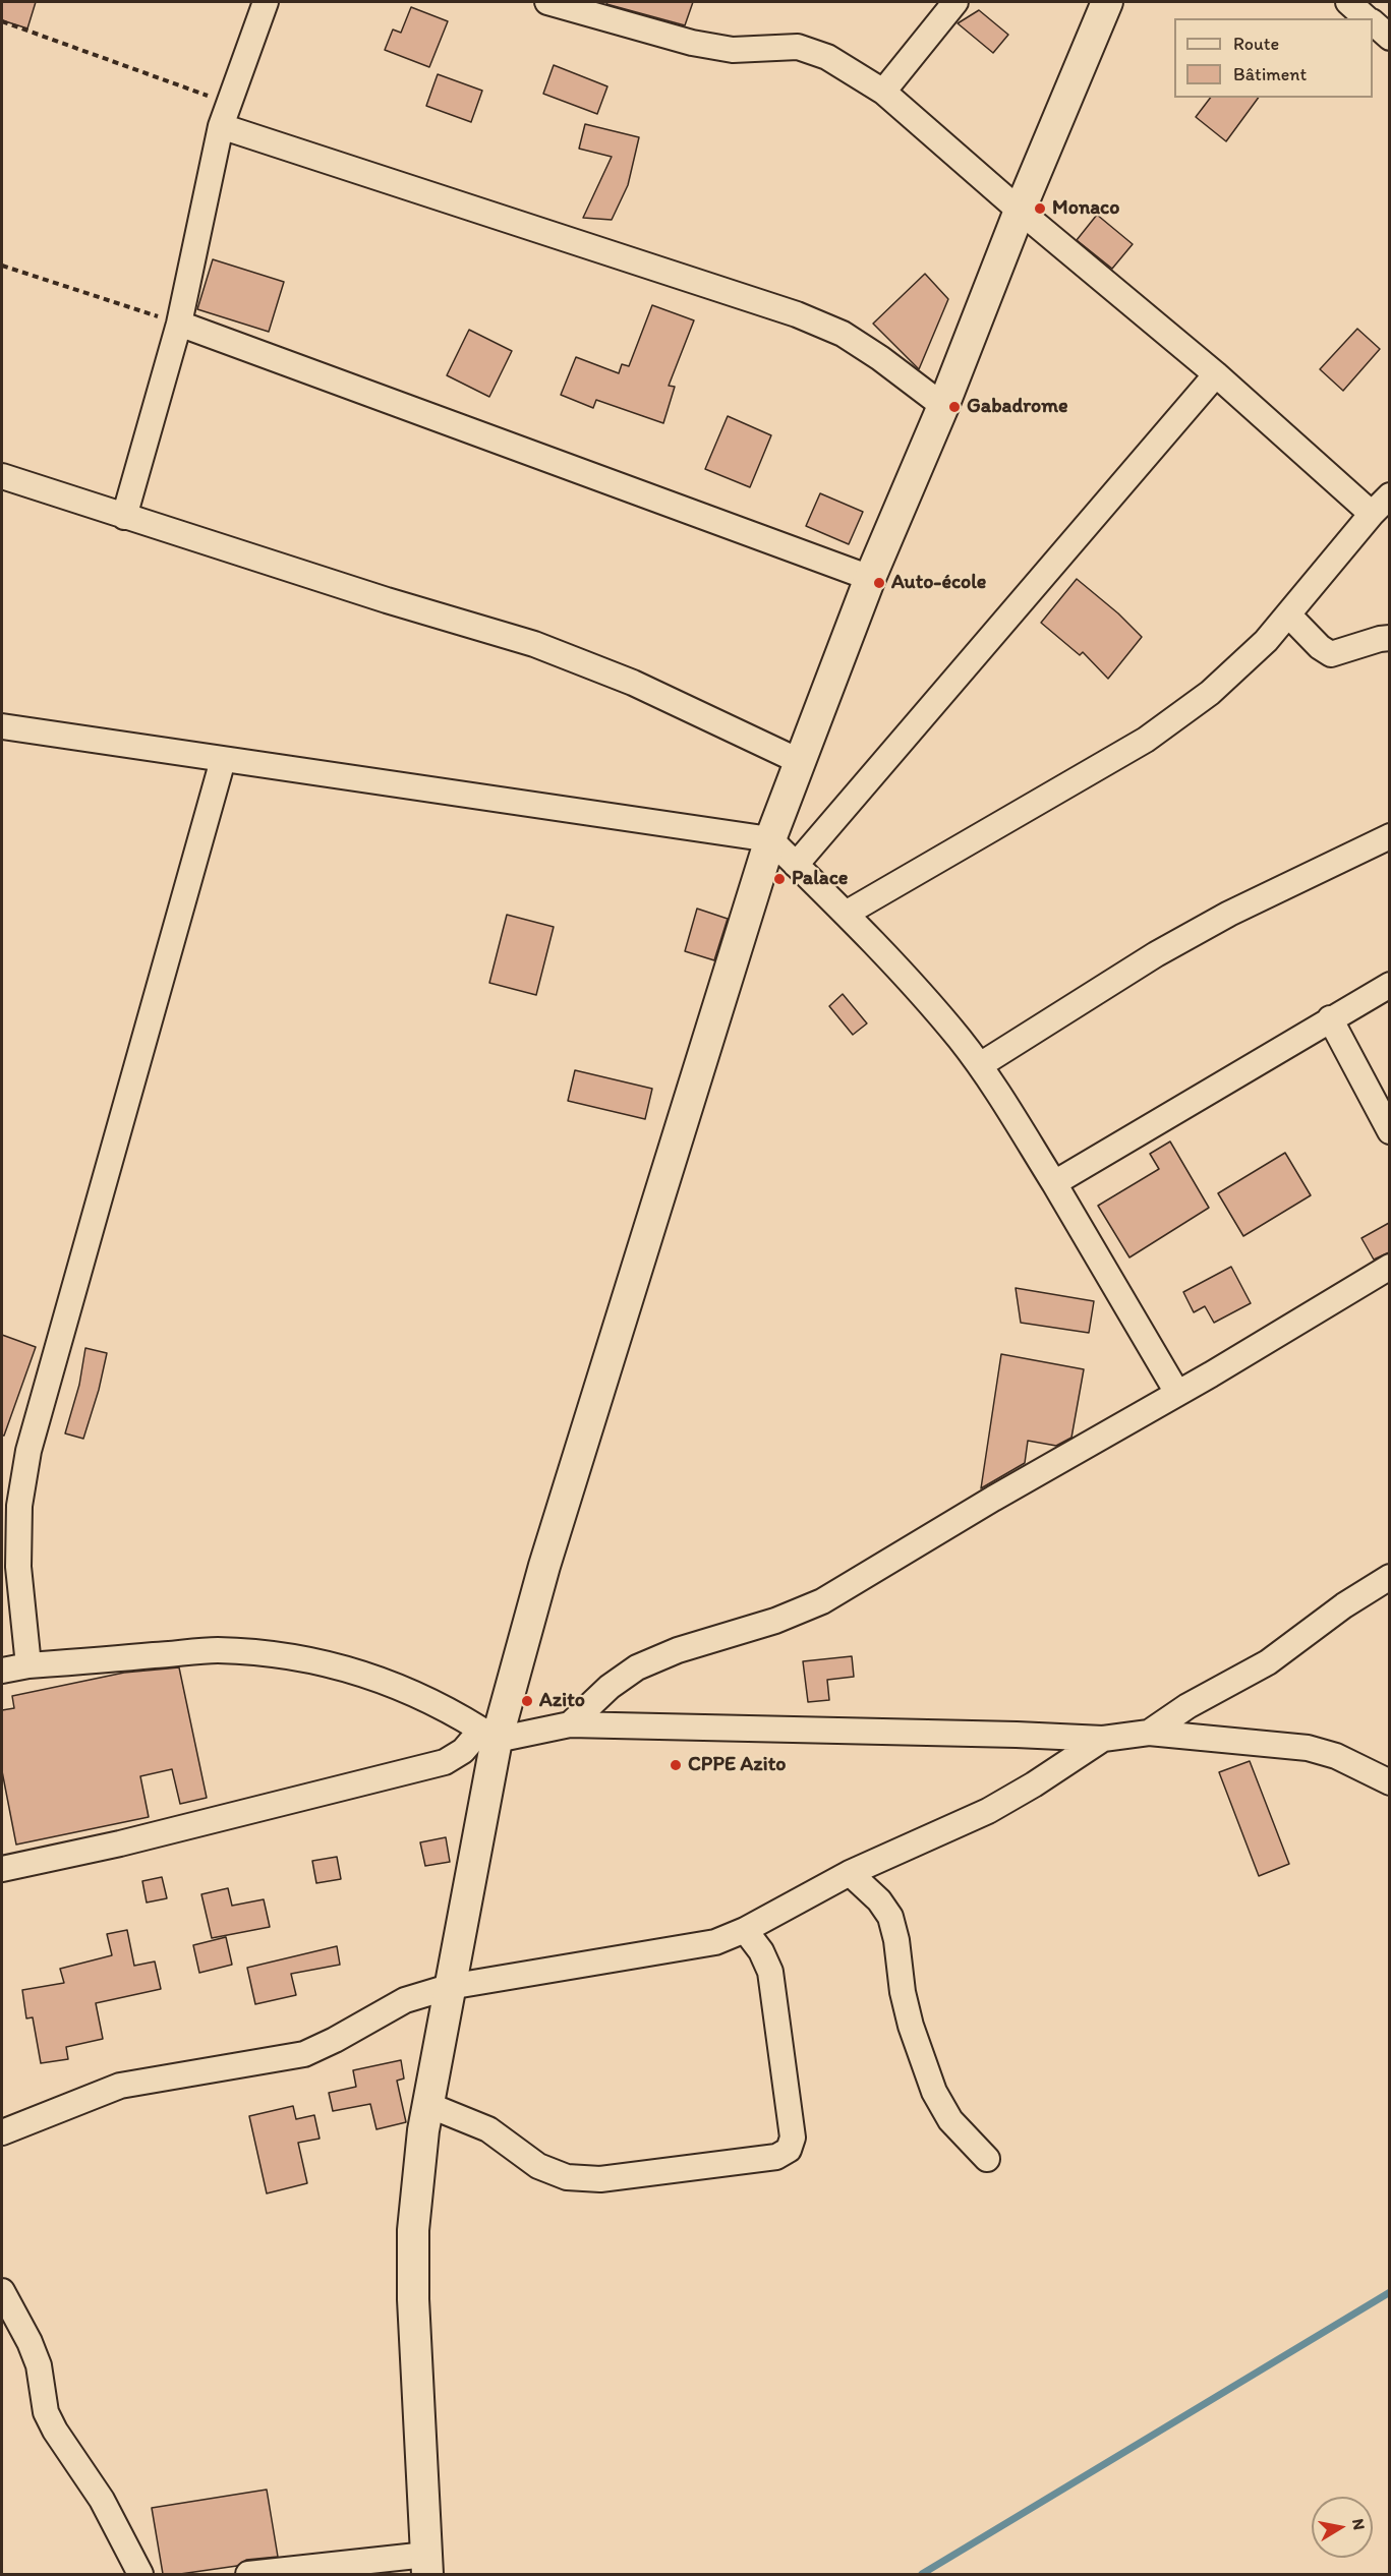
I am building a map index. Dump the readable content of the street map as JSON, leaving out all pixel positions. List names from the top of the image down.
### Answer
{
  "places": [
    "Monaco",
    "Gabadrome",
    "Auto-école",
    "Palace",
    "Azito",
    "CPPE Azito"
  ],
  "legend": ["Route", "Bâtiment"],
  "north": "right"
}
